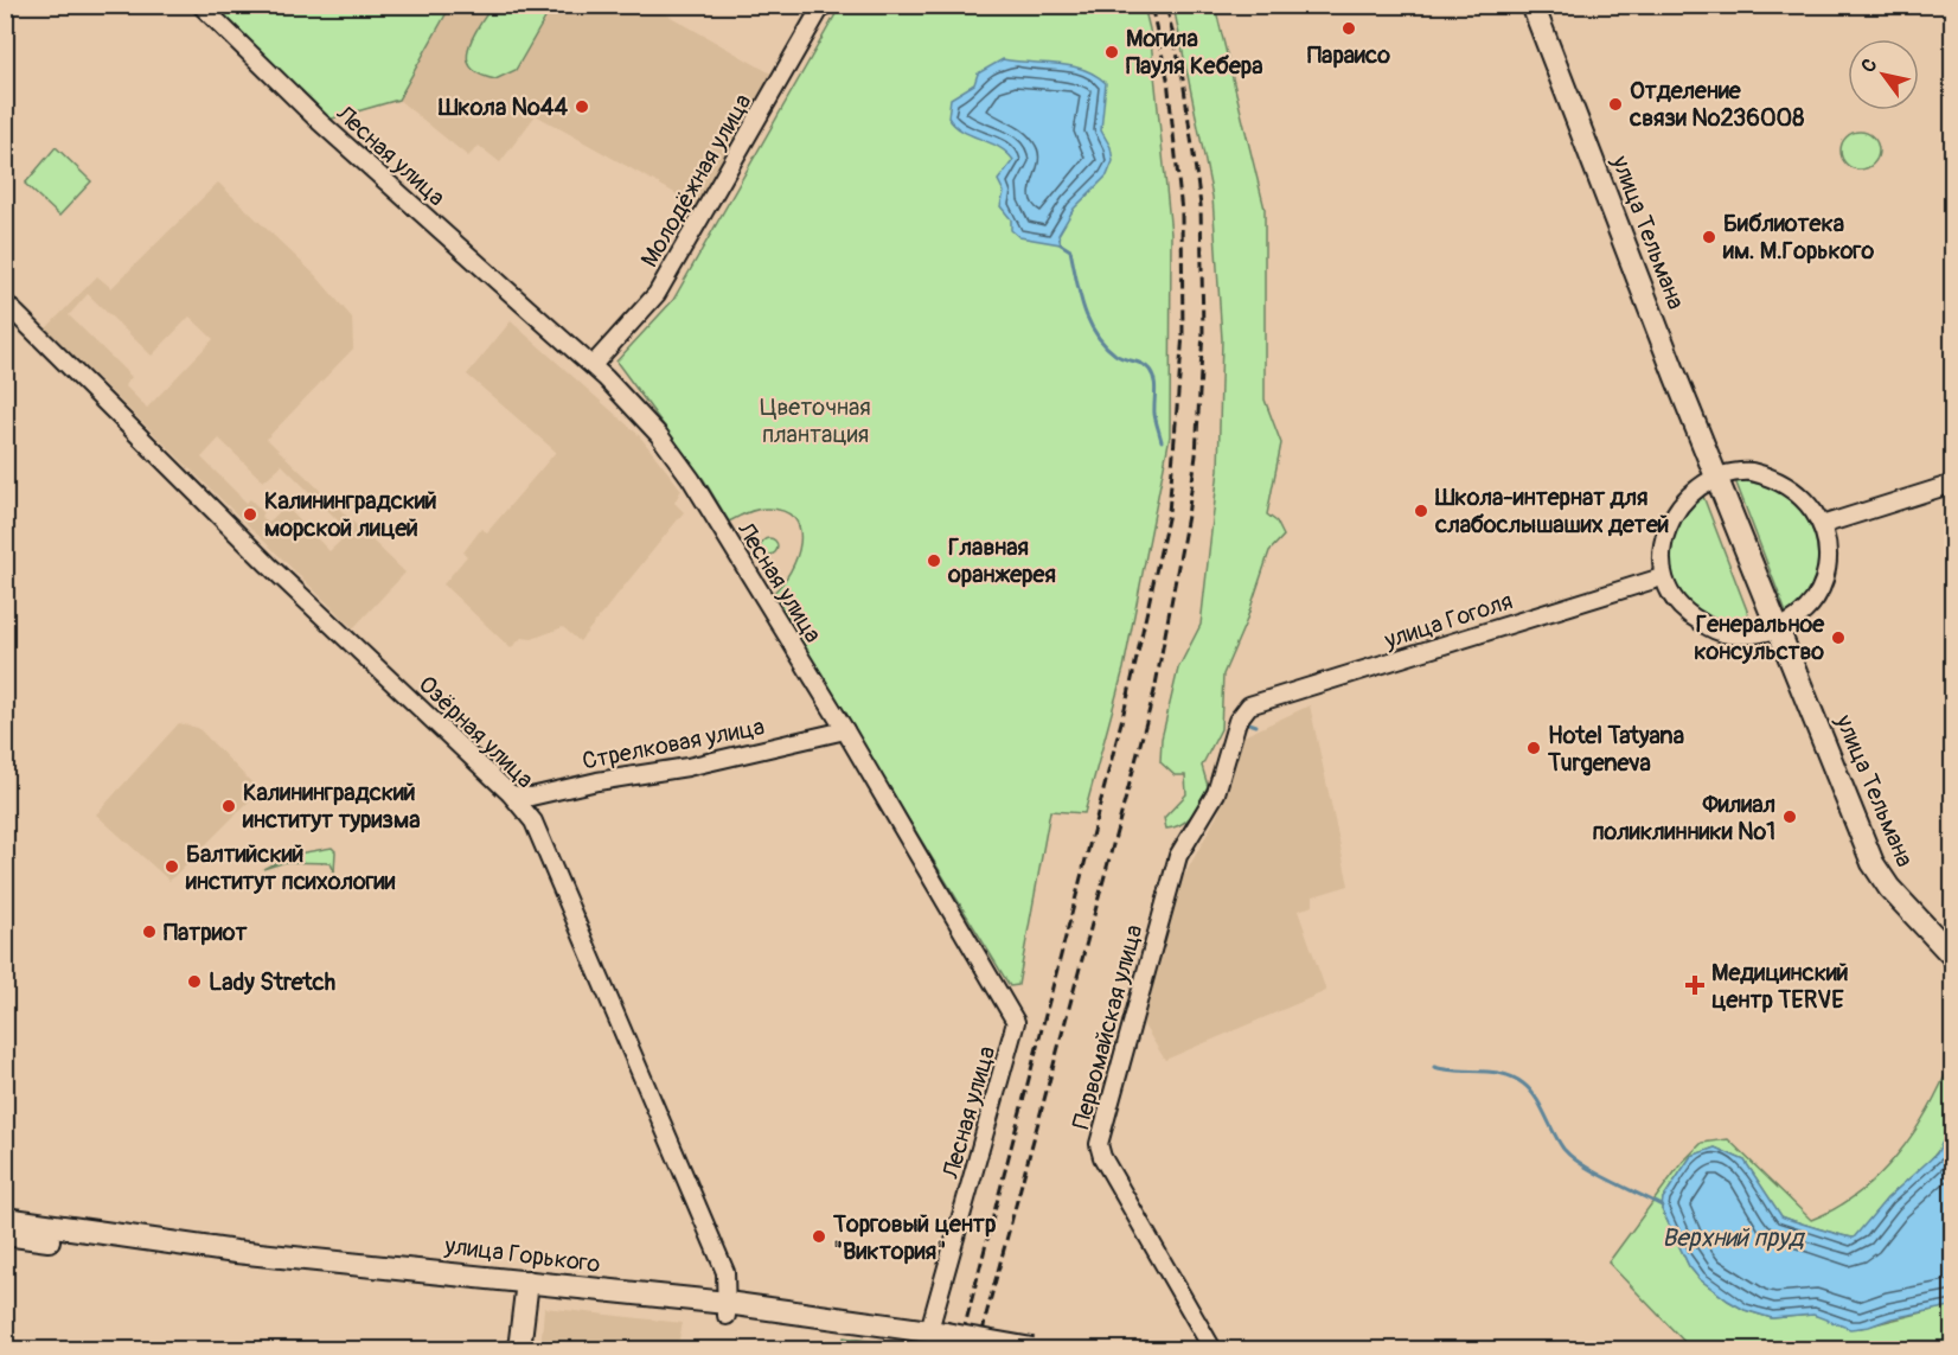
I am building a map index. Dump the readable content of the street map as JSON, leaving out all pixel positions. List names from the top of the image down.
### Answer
{
  "streets": {
    "main road": ["улица Тельмана", "улица Горького"],
    "street": [
      "Лесная улица",
      "Молодёжная улица",
      "улица Гоголя",
      "Озёрная улица",
      "Стрелковая улица",
      "Первомайская улица"
    ]
  },
  "crossings": [
    ["Лесная улица", "Молодёжная улица"],
    ["Лесная улица", "Стрелковая улица"],
    ["Лесная улица", "улица Горького"],
    ["улица Гоголя", "Первомайская улица"],
    ["Озёрная улица", "Стрелковая улица"],
    ["Озёрная улица", "улица Горького"]
  ],
  "water": ["Верхний пруд"],
  "parks": ["Цветочная плантация"],
  "places": {
    "other": [
      "Параисо",
      "Могила Пауля Кебера",
      "Отделение связи №236008",
      "Школа №44",
      "Библиотека им. М.Горького",
      "Школа-интернат для слабослышаших детей",
      "Калининградский морской лицей",
      "Главная оранжерея",
      "Генеральное консульство",
      "Hotel Tatyana Turgeneva",
      "Калининградский институт туризма",
      "Филиал поликлинники №1",
      "Балтийский институт психологии",
      "Патриот",
      "Lady Stretch",
      "Торговый центр \"Виктория\""
    ],
    "health": ["Медицинский центр TERVE"]
  },
  "north": "top left"
}
